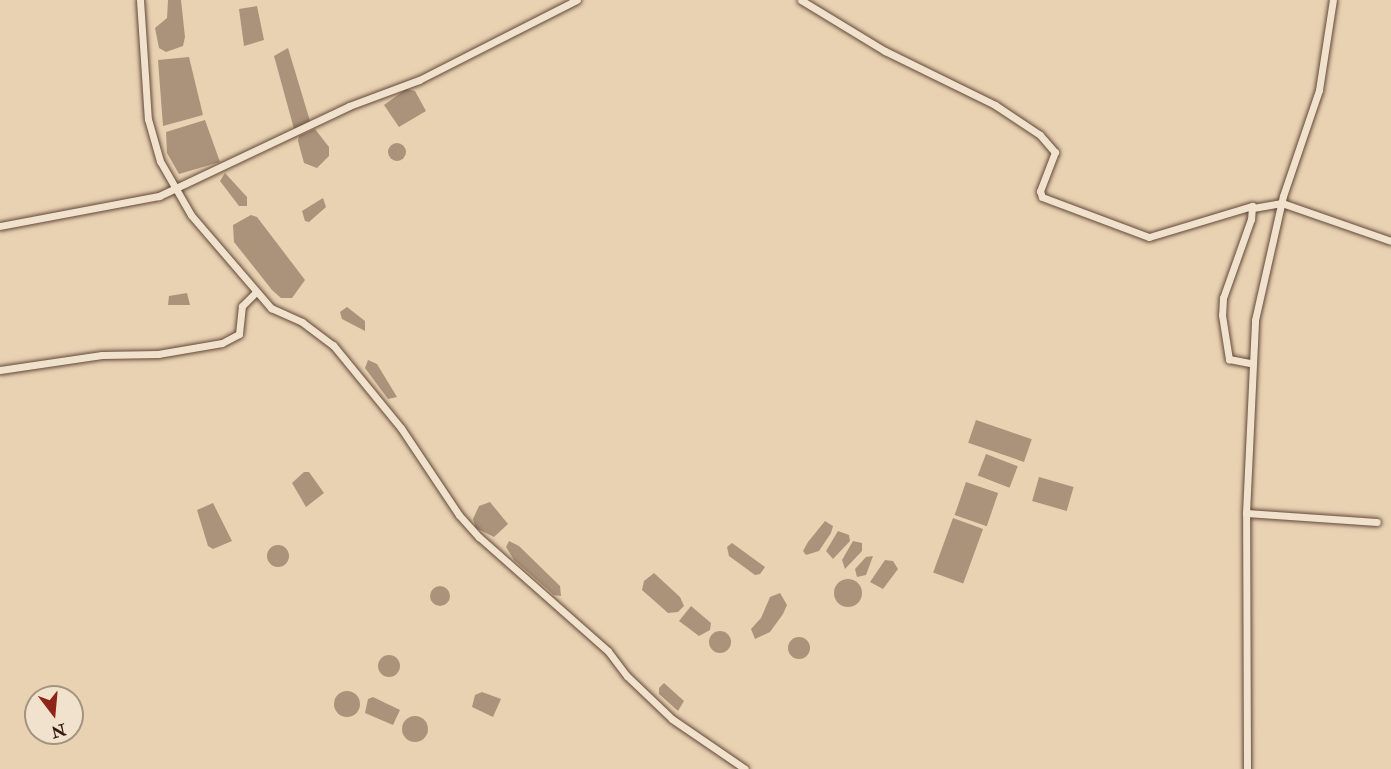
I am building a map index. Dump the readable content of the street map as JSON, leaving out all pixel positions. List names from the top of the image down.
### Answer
{
  "north": "bottom"
}
